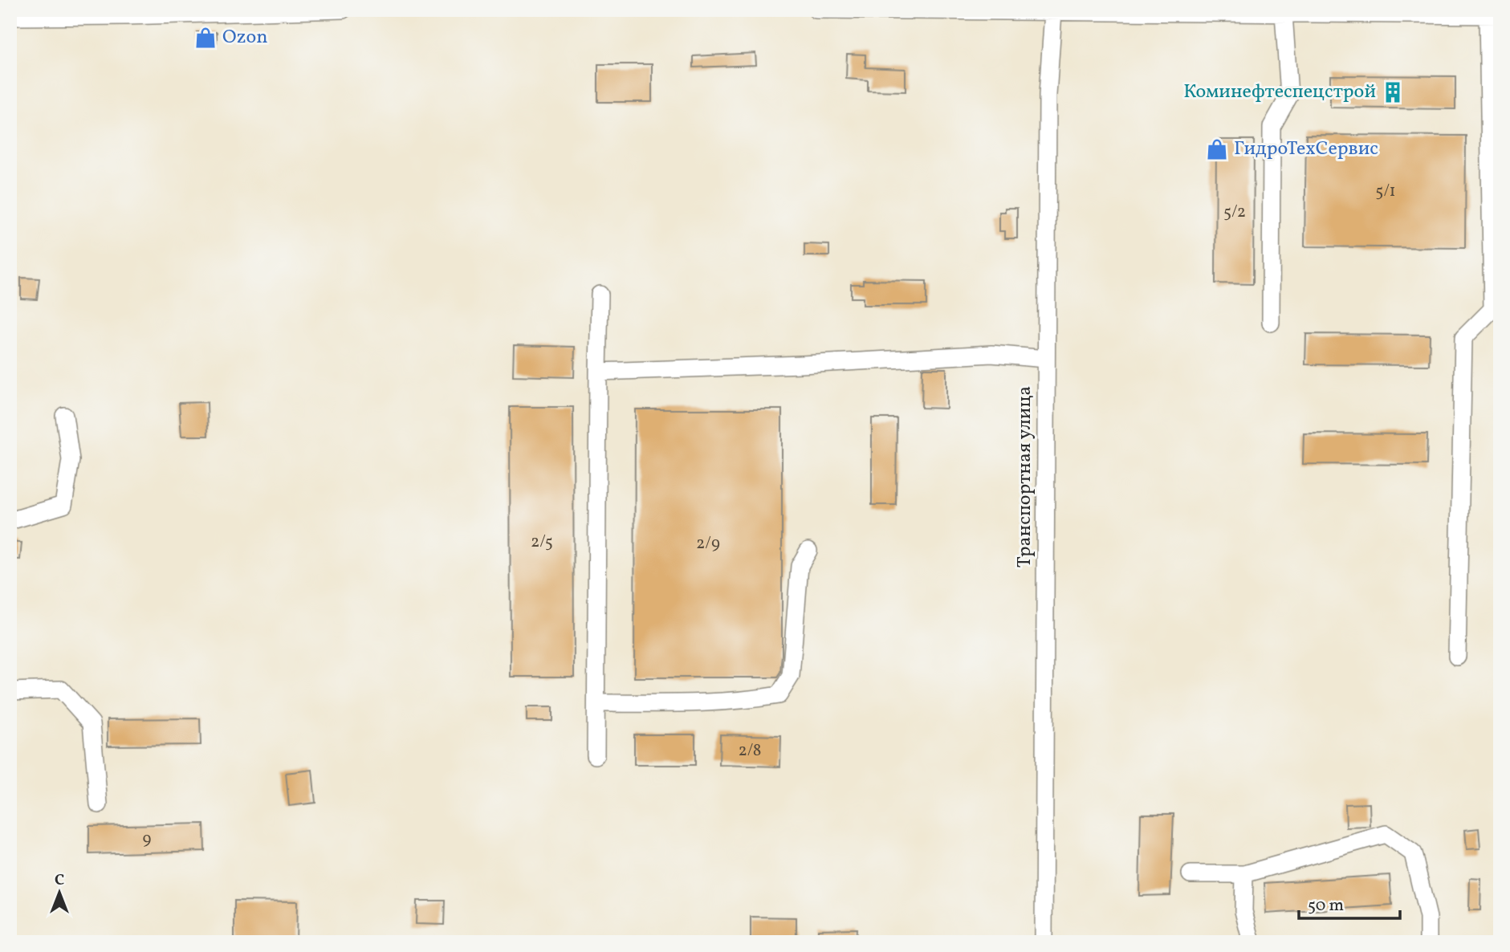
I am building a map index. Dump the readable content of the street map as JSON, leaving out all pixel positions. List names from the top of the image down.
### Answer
{
  "streets": {
    "street": ["Транспортная улица"]
  },
  "places": {
    "shop": ["Ozon", "ГидроТехСервис"],
    "building": ["Коминефтеспецстрой"]
  },
  "house_numbers": [
    "5/1",
    "5/2",
    "2/5",
    "2/9",
    "2/8",
    "9"
  ],
  "scale_bar": "50 m",
  "north": "top"
}
